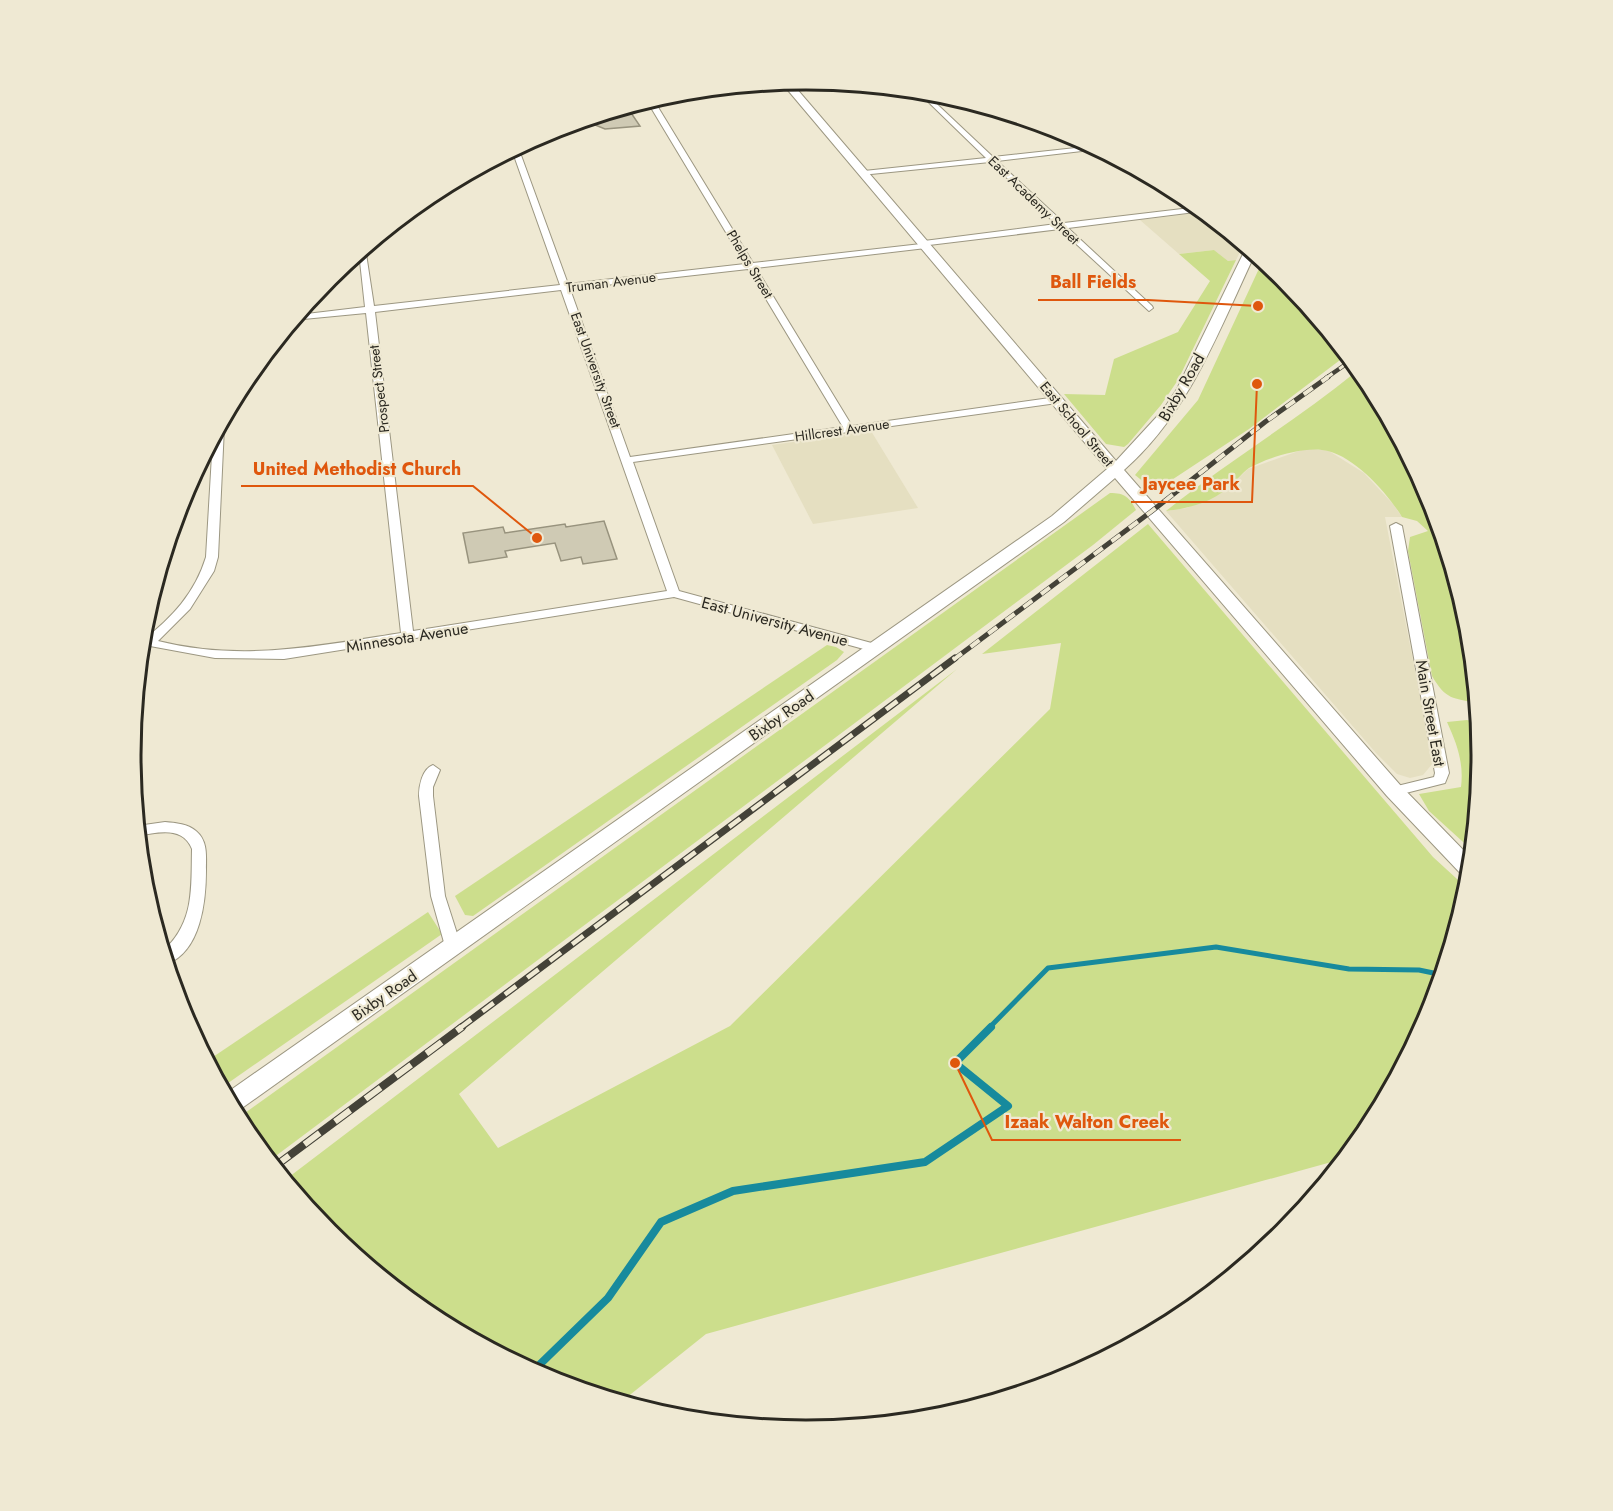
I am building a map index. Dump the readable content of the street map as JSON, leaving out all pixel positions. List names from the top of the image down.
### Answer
{
  "streets": {
    "main road": ["Bixby Road", "East School Street"],
    "street": [
      "East Academy Street",
      "Phelps Street",
      "Truman Avenue",
      "East University Street",
      "Prospect Street",
      "Hillcrest Avenue",
      "East University Avenue",
      "Minnesota Avenue",
      "Main Street East"
    ]
  },
  "crossings": [
    ["East Academy Street", "Truman Avenue"],
    ["Phelps Street", "Truman Avenue"],
    ["Phelps Street", "Hillcrest Avenue"],
    ["Truman Avenue", "East University Street"],
    ["Truman Avenue", "Prospect Street"],
    ["Truman Avenue", "East School Street"],
    ["East University Street", "Hillcrest Avenue"],
    ["East University Street", "East University Avenue"],
    ["East University Street", "Minnesota Avenue"],
    ["Bixby Road", "East School Street"],
    ["Bixby Road", "East University Avenue"],
    ["Prospect Street", "Minnesota Avenue"],
    ["East School Street", "Hillcrest Avenue"],
    ["East School Street", "Main Street East"],
    ["East University Avenue", "Minnesota Avenue"]
  ],
  "places": [
    "Ball Fields",
    "Jaycee Park",
    "United Methodist Church",
    "Izaak Walton Creek"
  ]
}
